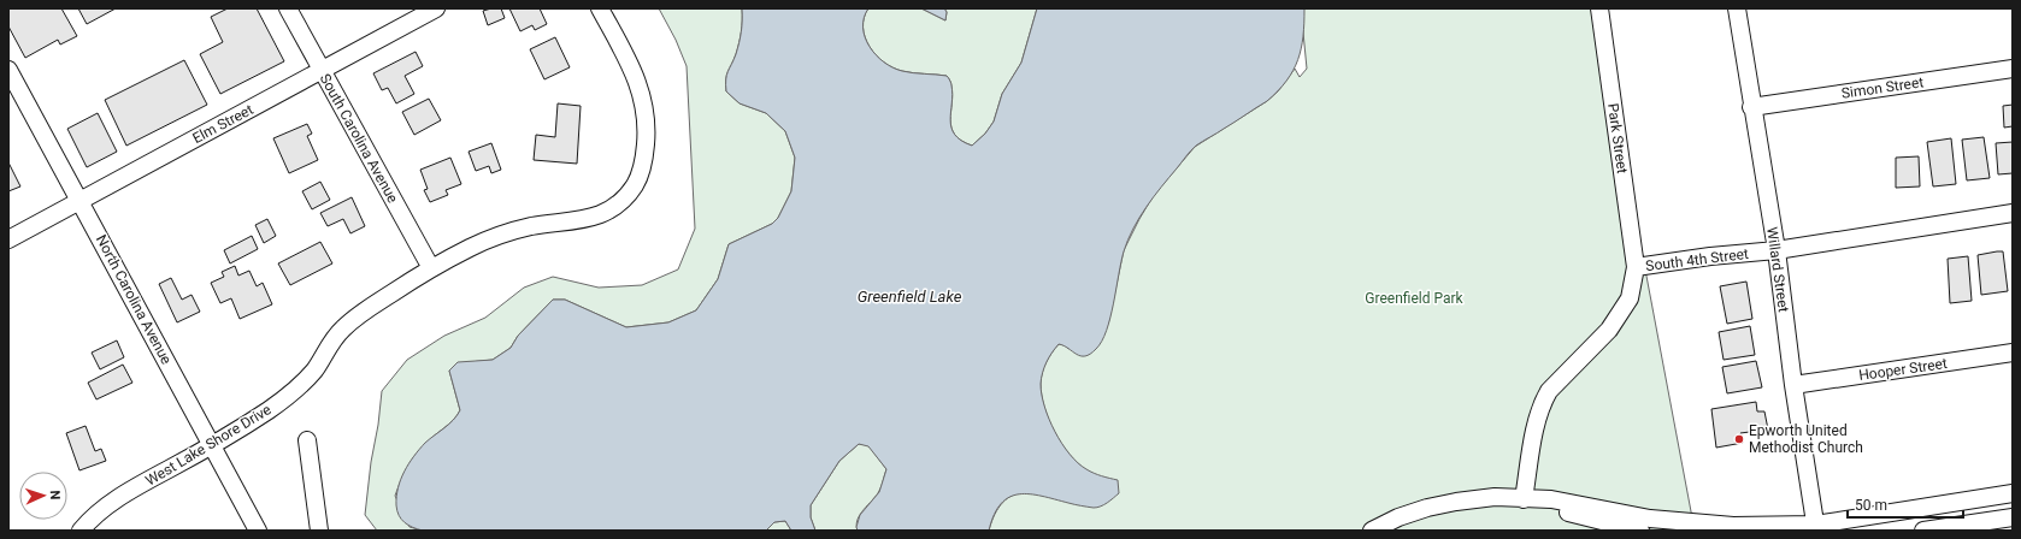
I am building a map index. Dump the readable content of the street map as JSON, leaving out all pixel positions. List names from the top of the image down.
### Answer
{
  "streets": {
    "street": [
      "Simon Street",
      "Elm Street",
      "South Carolina Avenue",
      "Park Street",
      "South 4th Street",
      "Willard Street",
      "North Carolina Avenue",
      "Hooper Street",
      "West Lake Shore Drive"
    ]
  },
  "crossings": [
    ["Simon Street", "Willard Street"],
    ["Elm Street", "South Carolina Avenue"],
    ["Elm Street", "North Carolina Avenue"],
    ["South Carolina Avenue", "West Lake Shore Drive"],
    ["Park Street", "South 4th Street"],
    ["South 4th Street", "Willard Street"],
    ["Willard Street", "Hooper Street"],
    ["North Carolina Avenue", "West Lake Shore Drive"]
  ],
  "water": ["Greenfield Lake"],
  "parks": ["Greenfield Park"],
  "places": ["Epworth United Methodist Church"],
  "scale_bar": "50 m",
  "north": "right"
}
